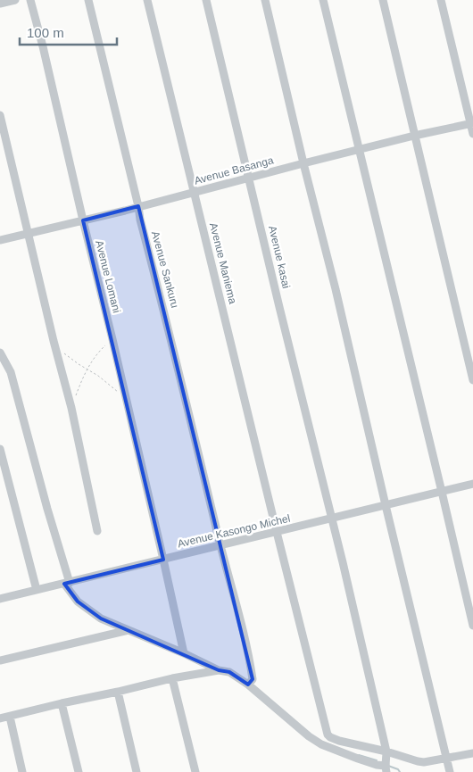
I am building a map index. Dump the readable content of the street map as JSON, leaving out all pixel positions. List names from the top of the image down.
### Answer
{
  "streets": {
    "street": [
      "Avenue Basanga",
      "Avenue kasai",
      "Avenue Maniema",
      "Avenue Sankuru",
      "Avenue Lomani",
      "Avenue Kasongo Michel"
    ]
  },
  "crossings": [
    ["Avenue Basanga", "Avenue kasai"],
    ["Avenue Basanga", "Avenue Maniema"],
    ["Avenue Basanga", "Avenue Sankuru"],
    ["Avenue Basanga", "Avenue Lomani"],
    ["Avenue kasai", "Avenue Maniema"],
    ["Avenue kasai", "Avenue Kasongo Michel"],
    ["Avenue Maniema", "Avenue Kasongo Michel"],
    ["Avenue Sankuru", "Avenue Kasongo Michel"],
    ["Avenue Lomani", "Avenue Kasongo Michel"]
  ],
  "scale_bar": "100 m"
}
